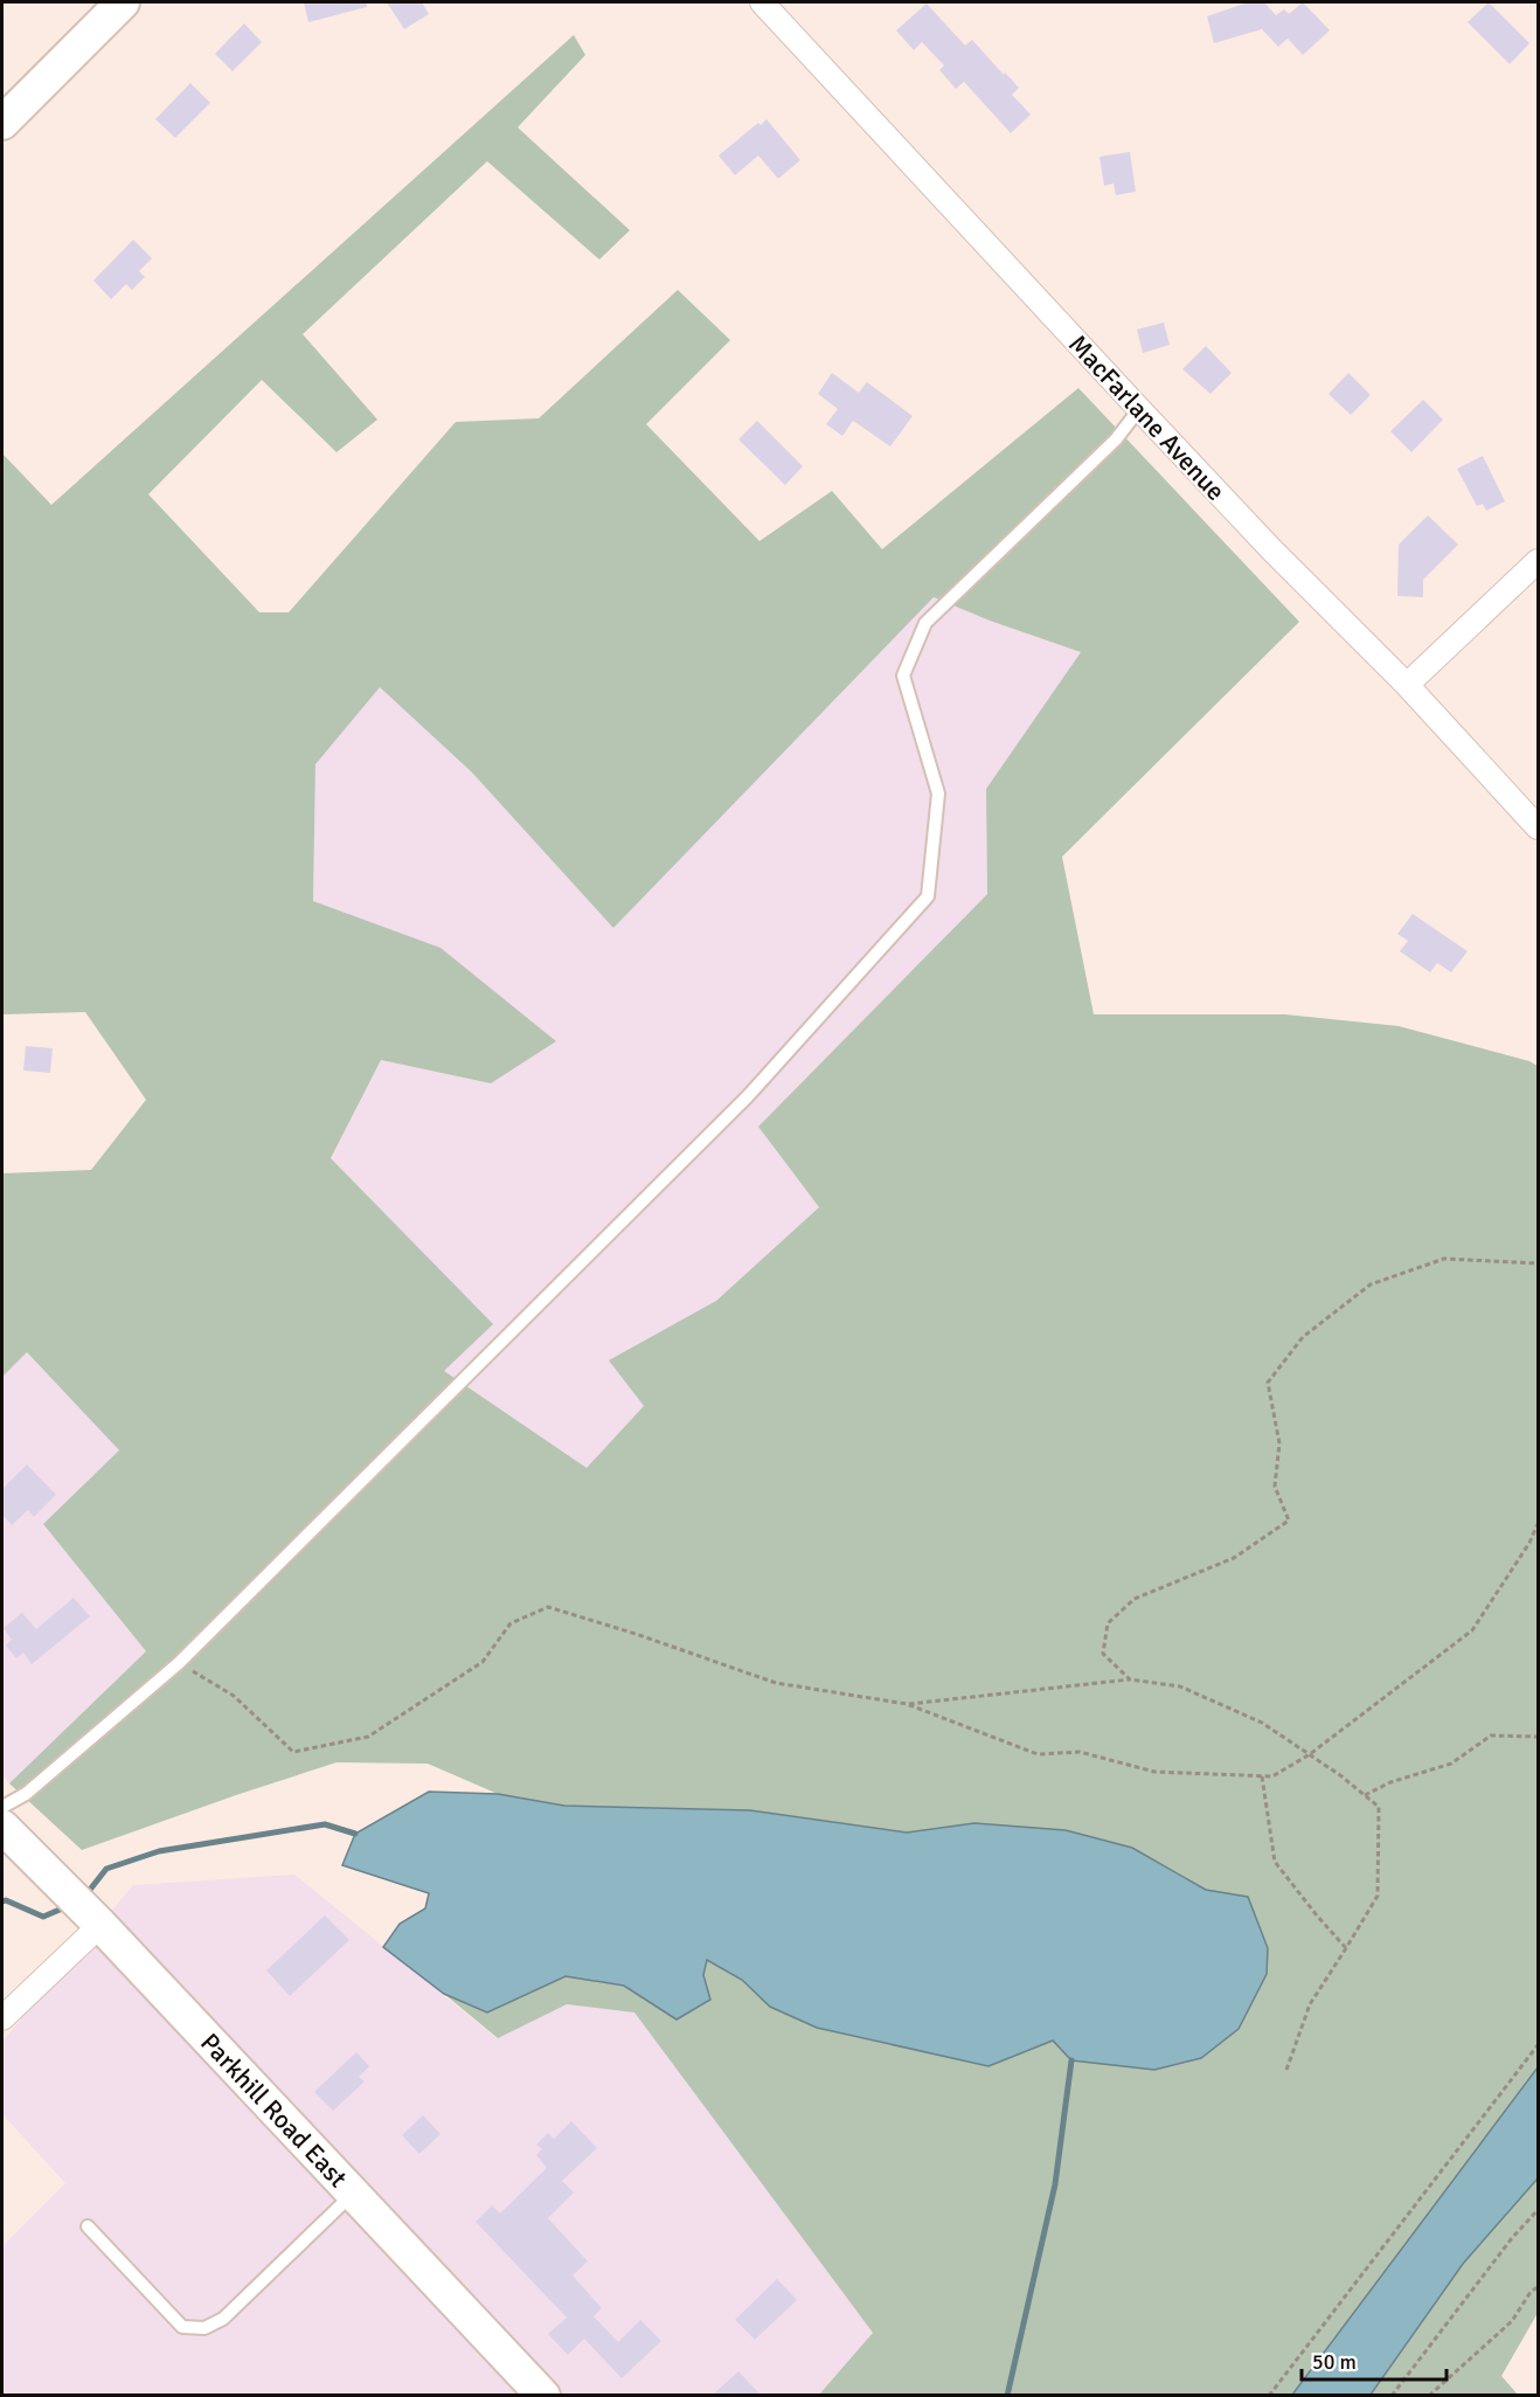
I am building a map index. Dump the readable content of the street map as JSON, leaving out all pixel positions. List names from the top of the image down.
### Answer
{
  "streets": {
    "main road": ["Parkhill Road East"],
    "street": ["MacFarlane Avenue"]
  },
  "scale_bar": "50 m"
}
